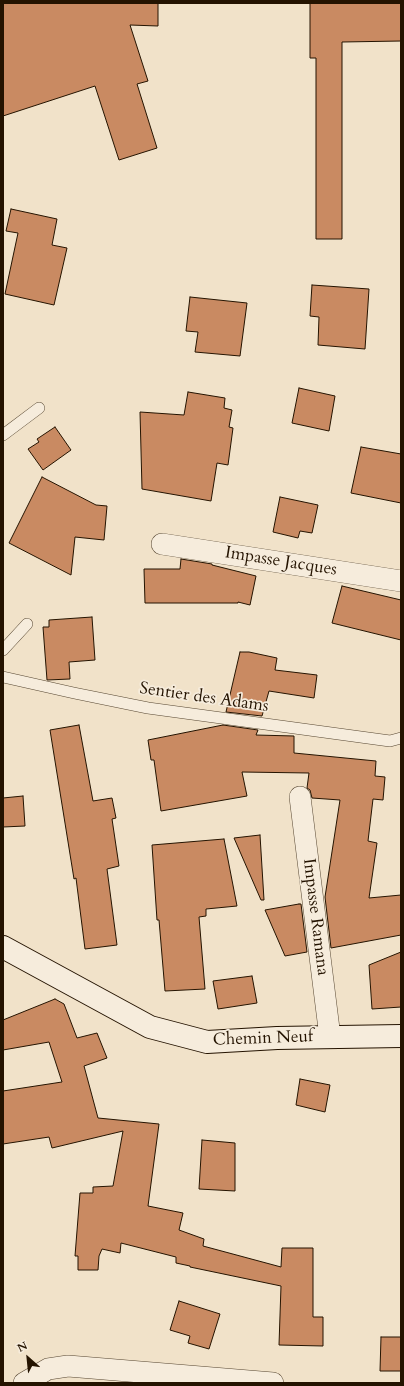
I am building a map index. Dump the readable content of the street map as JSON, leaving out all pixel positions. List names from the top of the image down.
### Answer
{
  "streets": {
    "street": ["Impasse Jacques", "Impasse Ramana", "Chemin Neuf"],
    "lane": ["Sentier des Adams"]
  },
  "crossings": [
    ["Impasse Ramana", "Chemin Neuf"]
  ],
  "north": "top left"
}
